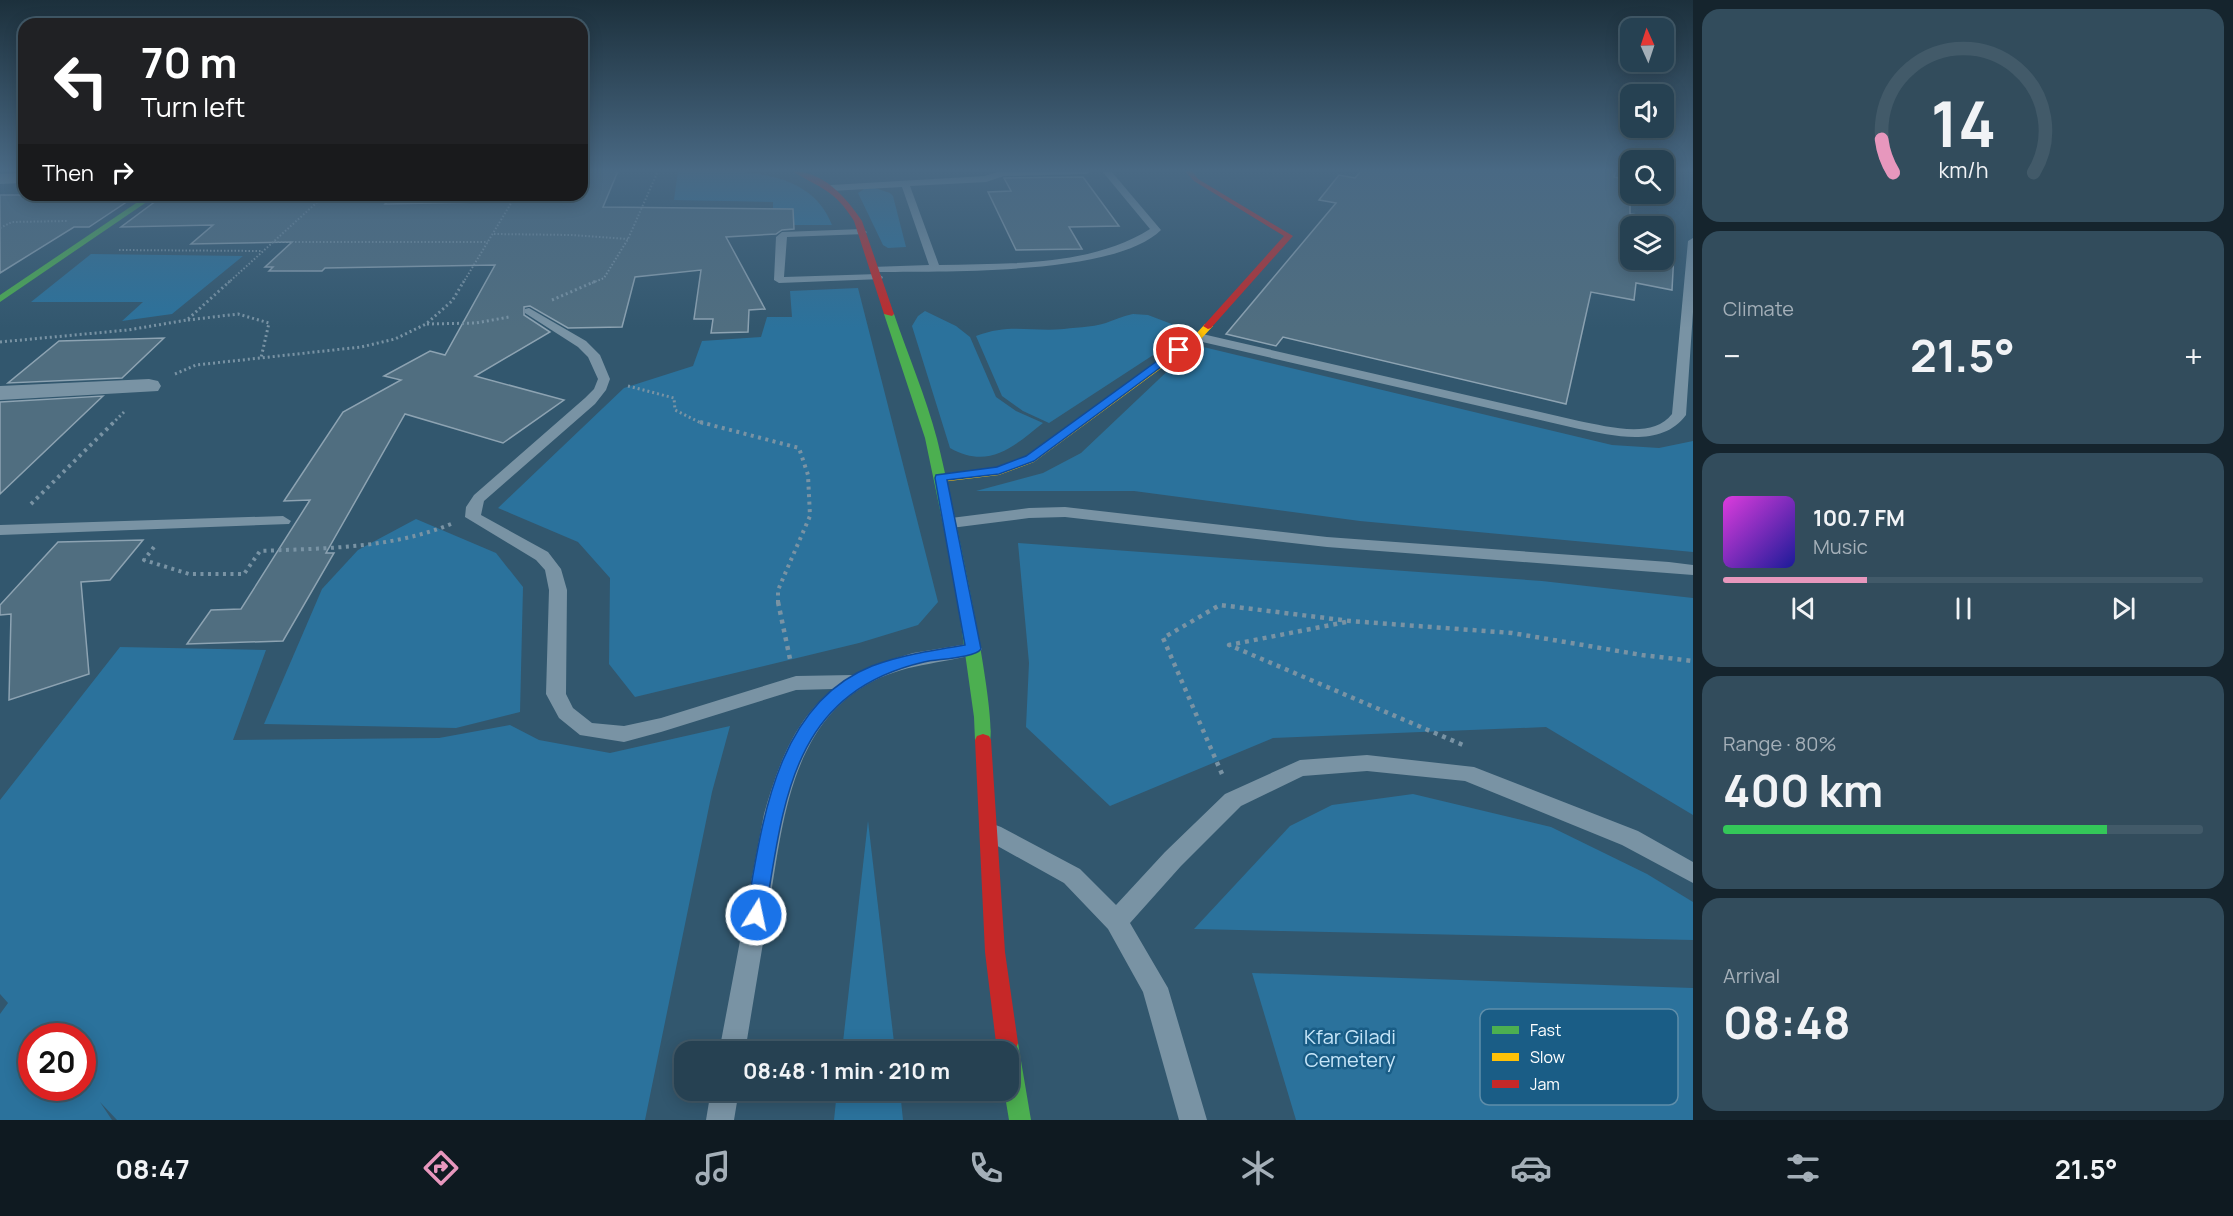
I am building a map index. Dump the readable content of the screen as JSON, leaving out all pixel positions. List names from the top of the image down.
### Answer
{
  "parks": ["Kfar Giladi Cemetery"],
  "legend": ["Fast", "Slow", "Jam"],
  "north": "top",
  "page": {
    "turn": ["70 m", "Turn left"],
    "then": "Then",
    "tile": [
      "Climate",
      ["Range · 80%", "400 km"],
      ["Arrival", "08:48"]
    ],
    "heat": ["−", "21.5°", "+"],
    "song": ["100.7 FM", "Music"],
    "limit": "20",
    "trip": "08:48 · 1 min · 210 m",
    "tabs": ["08:47", "21.5°"],
    "gauge": ["14", "km/h"]
  }
}
